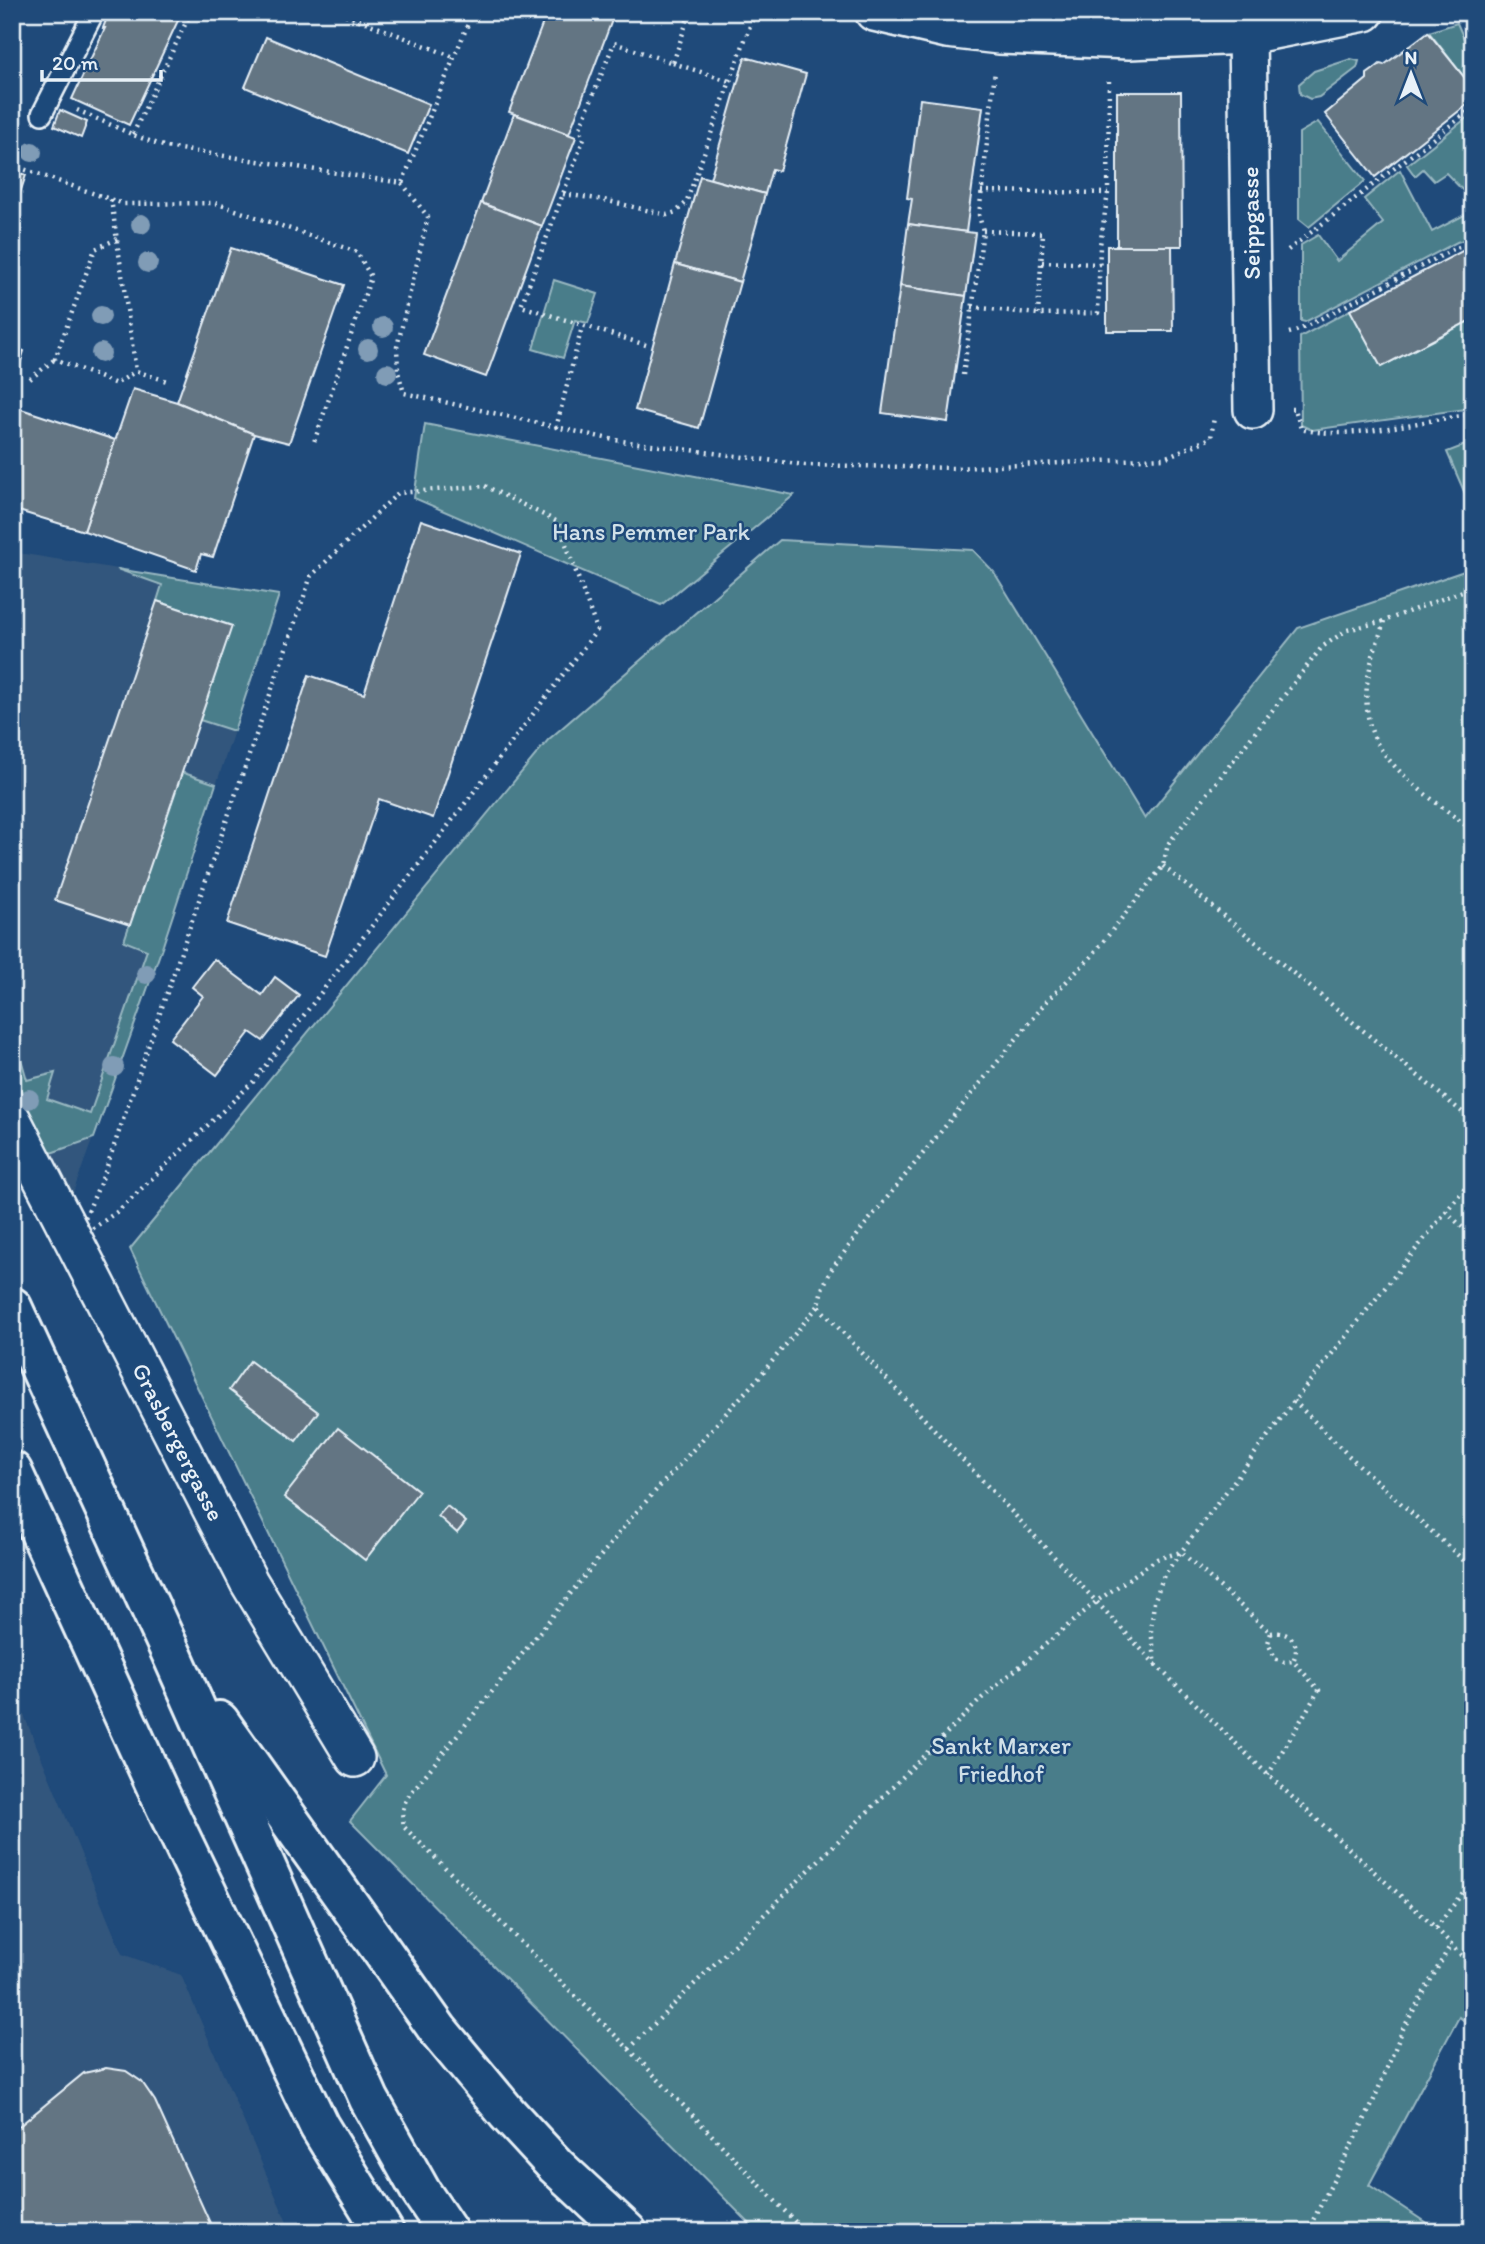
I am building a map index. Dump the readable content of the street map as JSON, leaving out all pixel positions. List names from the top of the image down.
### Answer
{
  "streets": {
    "street": ["Seippgasse", "Grasbergergasse"]
  },
  "parks": ["Hans Pemmer Park", "Sankt Marxer Friedhof"],
  "scale_bar": "20 m",
  "north": "top"
}
